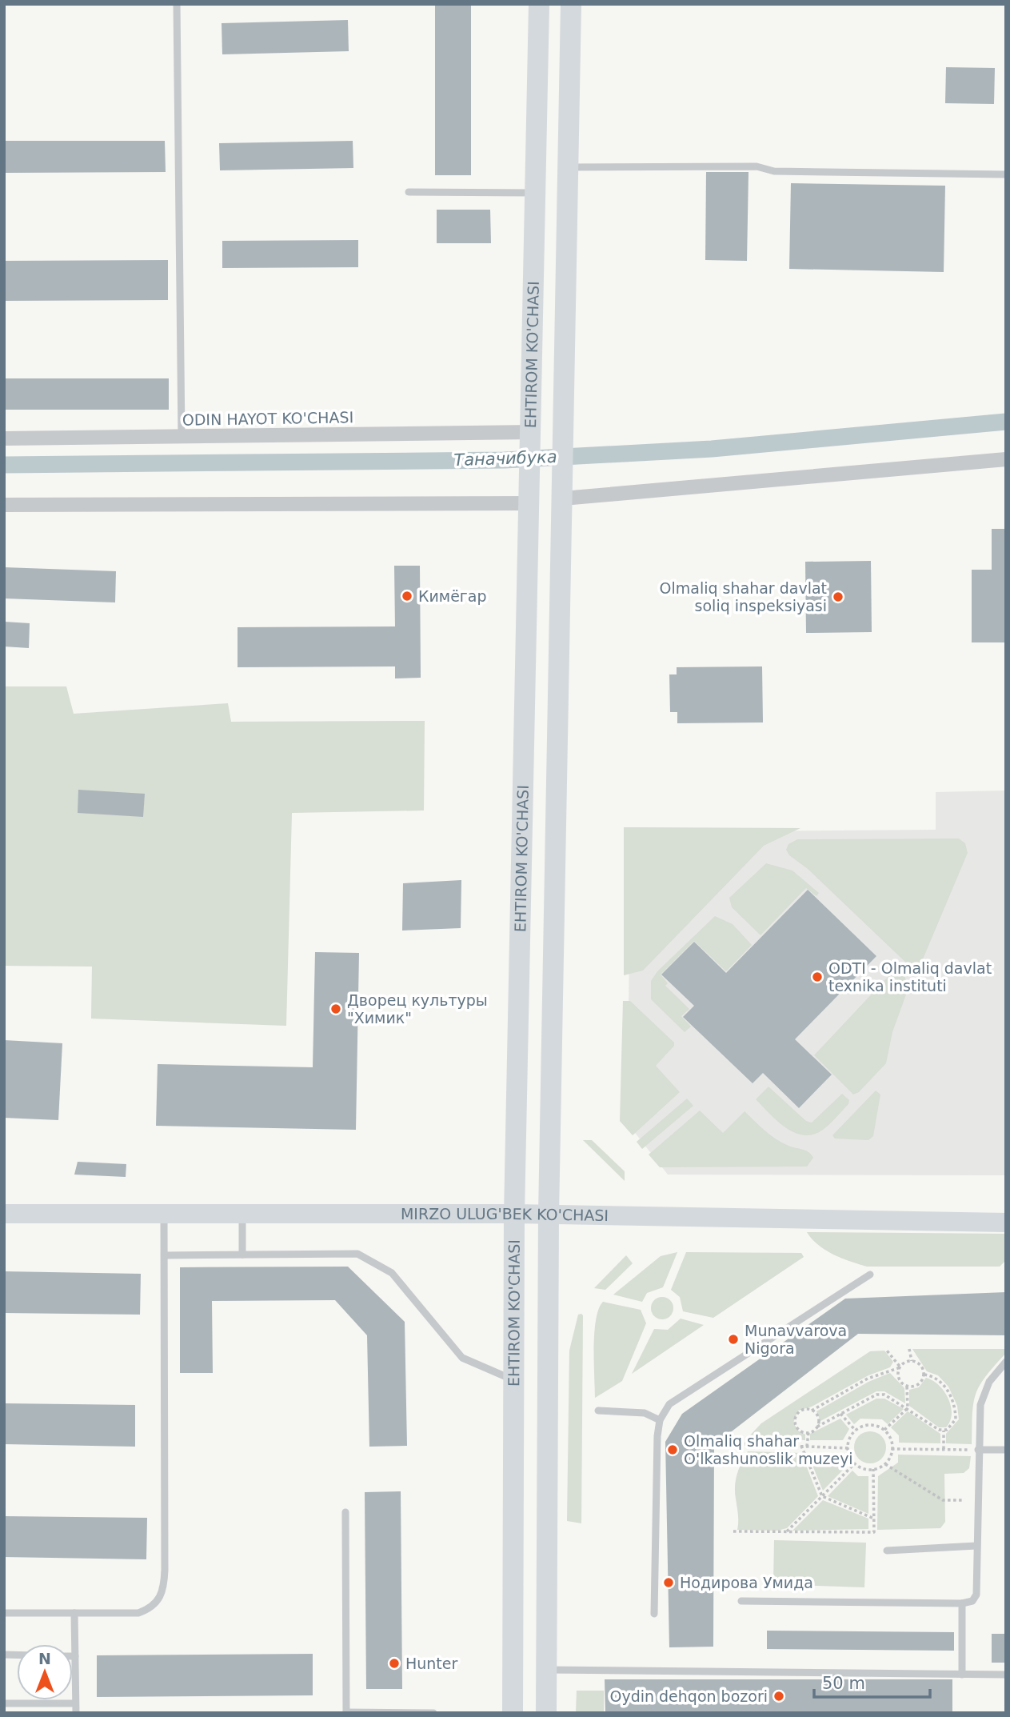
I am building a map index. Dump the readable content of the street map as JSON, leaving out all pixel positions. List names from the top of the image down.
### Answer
{
  "streets": {
    "main road": ["EHTIROM KO'CHASI", "MIRZO ULUG'BEK KO'CHASI"],
    "street": ["ODIN HAYOT KO'CHASI"]
  },
  "crossings": [
    ["EHTIROM KO'CHASI", "ODIN HAYOT KO'CHASI"],
    ["EHTIROM KO'CHASI", "MIRZO ULUG'BEK KO'CHASI"]
  ],
  "water": ["Таначибука"],
  "places": [
    "Кимёгар",
    "Olmaliq shahar davlat soliq inspeksiyasi",
    "ODTI - Olmaliq davlat texnika instituti",
    "Дворец культуры \"Химик\"",
    "Munavvarova Nigora",
    "Olmaliq shahar O'lkashunoslik muzeyi",
    "Нодирова Умида",
    "Hunter",
    "Oydin dehqon bozori"
  ],
  "scale_bar": "50 m",
  "north": "top"
}
